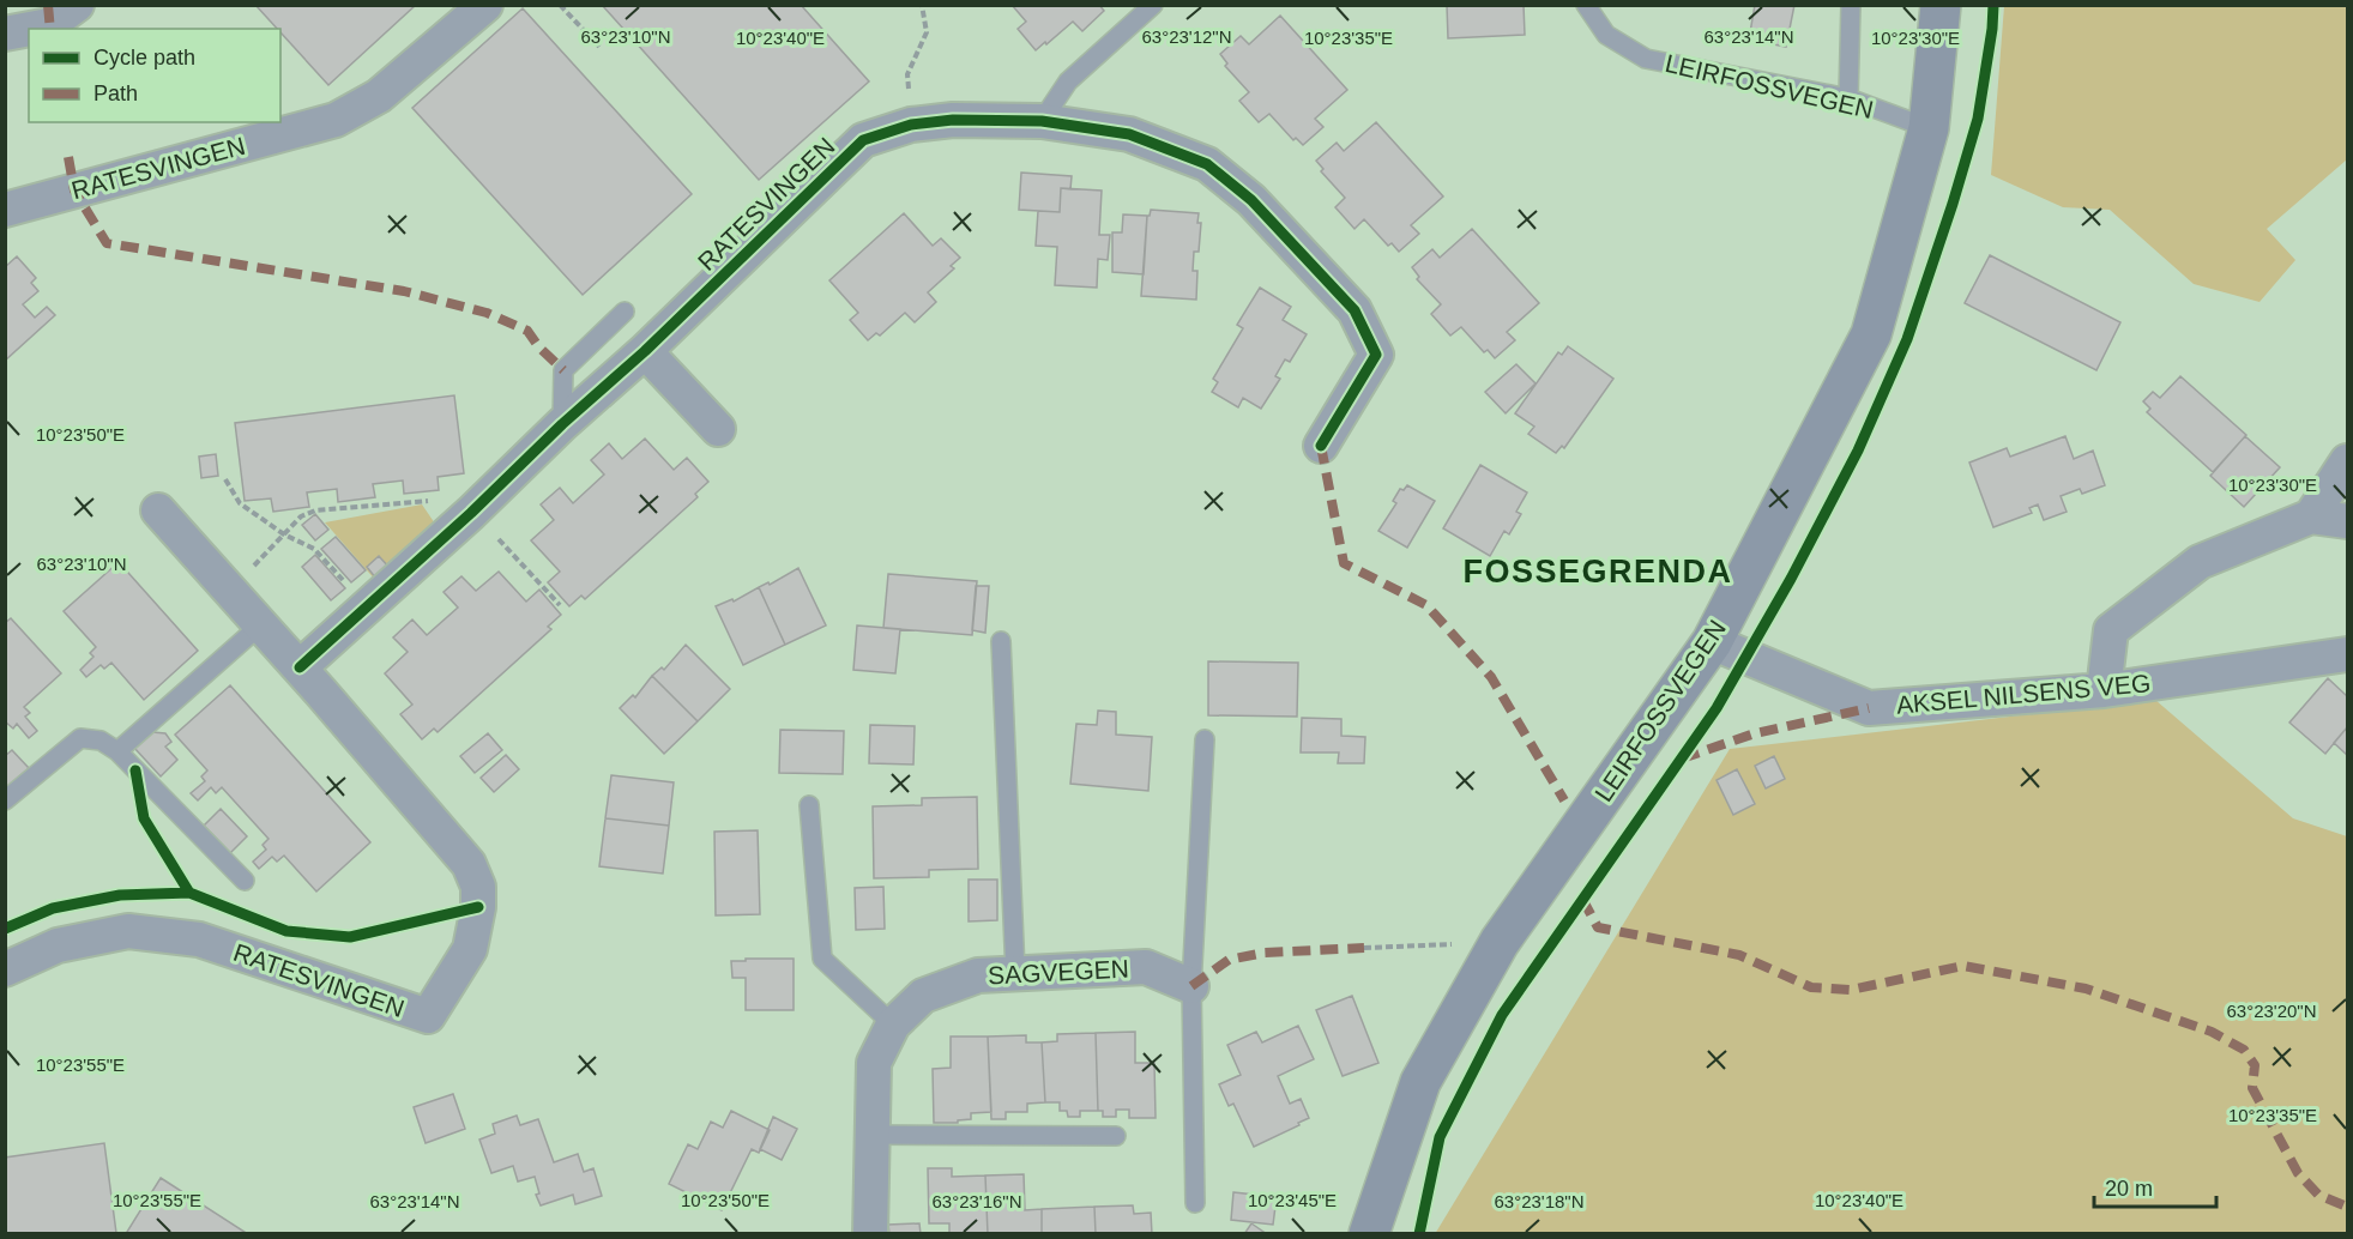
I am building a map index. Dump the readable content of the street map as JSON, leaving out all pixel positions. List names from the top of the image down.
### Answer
{
  "streets": {
    "street": [
      "LEIRFOSSVEGEN",
      "RATESVINGEN",
      "AKSEL NILSENS VEG",
      "SAGVEGEN"
    ]
  },
  "crossings": [
    ["LEIRFOSSVEGEN", "AKSEL NILSENS VEG"]
  ],
  "districts": ["FOSSEGRENDA"],
  "legend": ["Cycle path", "Path"],
  "scale_bar": "20 m",
  "coordinates": [
    "63°23'10\"N",
    "63°23'12\"N",
    "63°23'14\"N",
    "10°23'40\"E",
    "10°23'35\"E",
    "10°23'30\"E",
    "10°23'50\"E",
    "63°23'20\"N",
    "10°23'55\"E",
    "10°23'45\"E",
    "63°23'16\"N",
    "63°23'18\"N"
  ]
}
